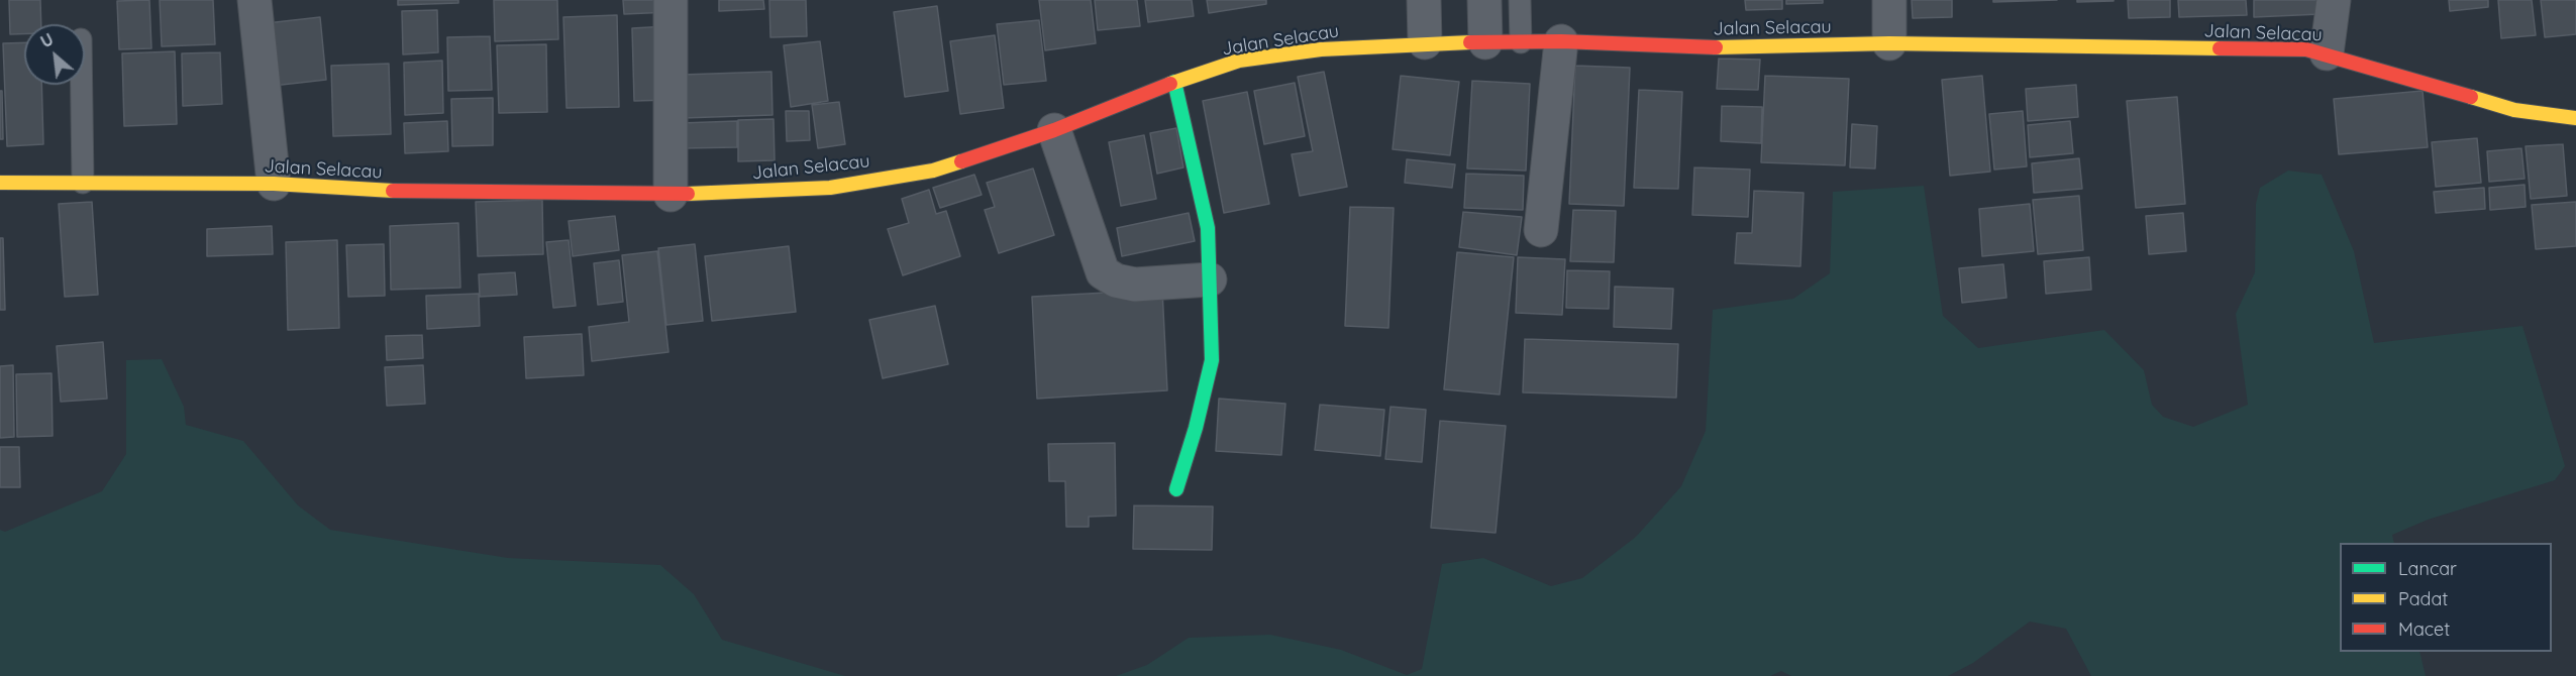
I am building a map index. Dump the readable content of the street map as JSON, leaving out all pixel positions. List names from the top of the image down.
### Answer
{
  "streets": {
    "street": ["Jalan Selacau"]
  },
  "legend": ["Lancar", "Padat", "Macet"],
  "north": "top left"
}
